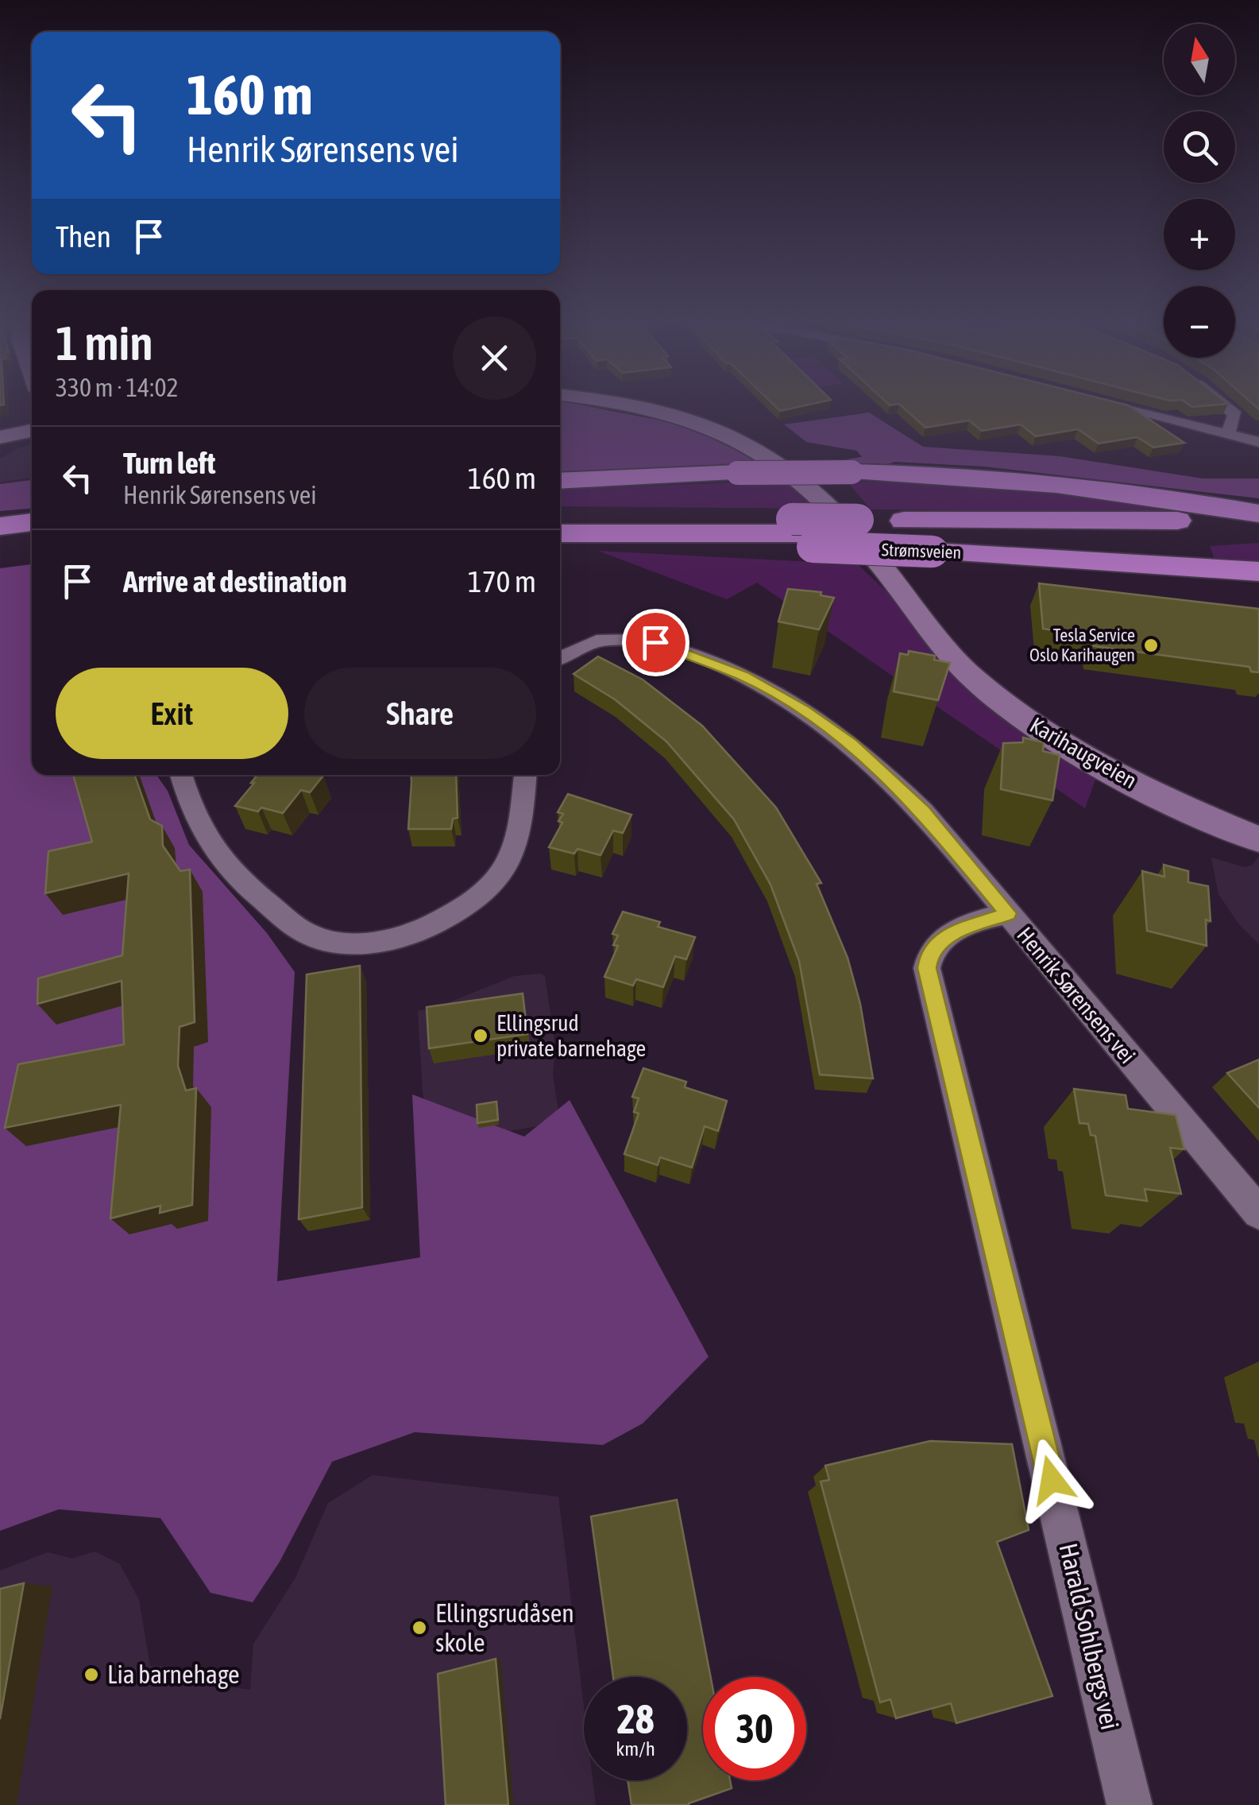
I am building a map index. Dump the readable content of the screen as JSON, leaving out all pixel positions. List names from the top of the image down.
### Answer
{
  "streets": {
    "highway": ["Strømsveien"],
    "main road": ["Karihaugveien"],
    "street": ["Henrik Sørensens vei", "Harald Sohlbergs vei"]
  },
  "crossings": [
    ["Henrik Sørensens vei", "Harald Sohlbergs vei"]
  ],
  "places": [
    "Tesla Service Oslo Karihaugen",
    "Ellingsrud private barnehage",
    "Ellingsrudåsen skole",
    "Lia barnehage"
  ],
  "north": "top",
  "page": {
    "map_buttons": ["+", "−"],
    "turn": ["160 m", "Henrik Sørensens vei"],
    "then": "Then",
    "heading": ["1 min", "330 m · 14:02"],
    "list": [
      {
        "name": "Turn left",
        "note": "Henrik Sørensens vei",
        "value": "160 m"
      },
      {
        "name": "Arrive at destination",
        "value": "170 m"
      }
    ],
    "buttons": ["Exit", "Share"],
    "speed": "28 km/h",
    "limit": "30"
  }
}
